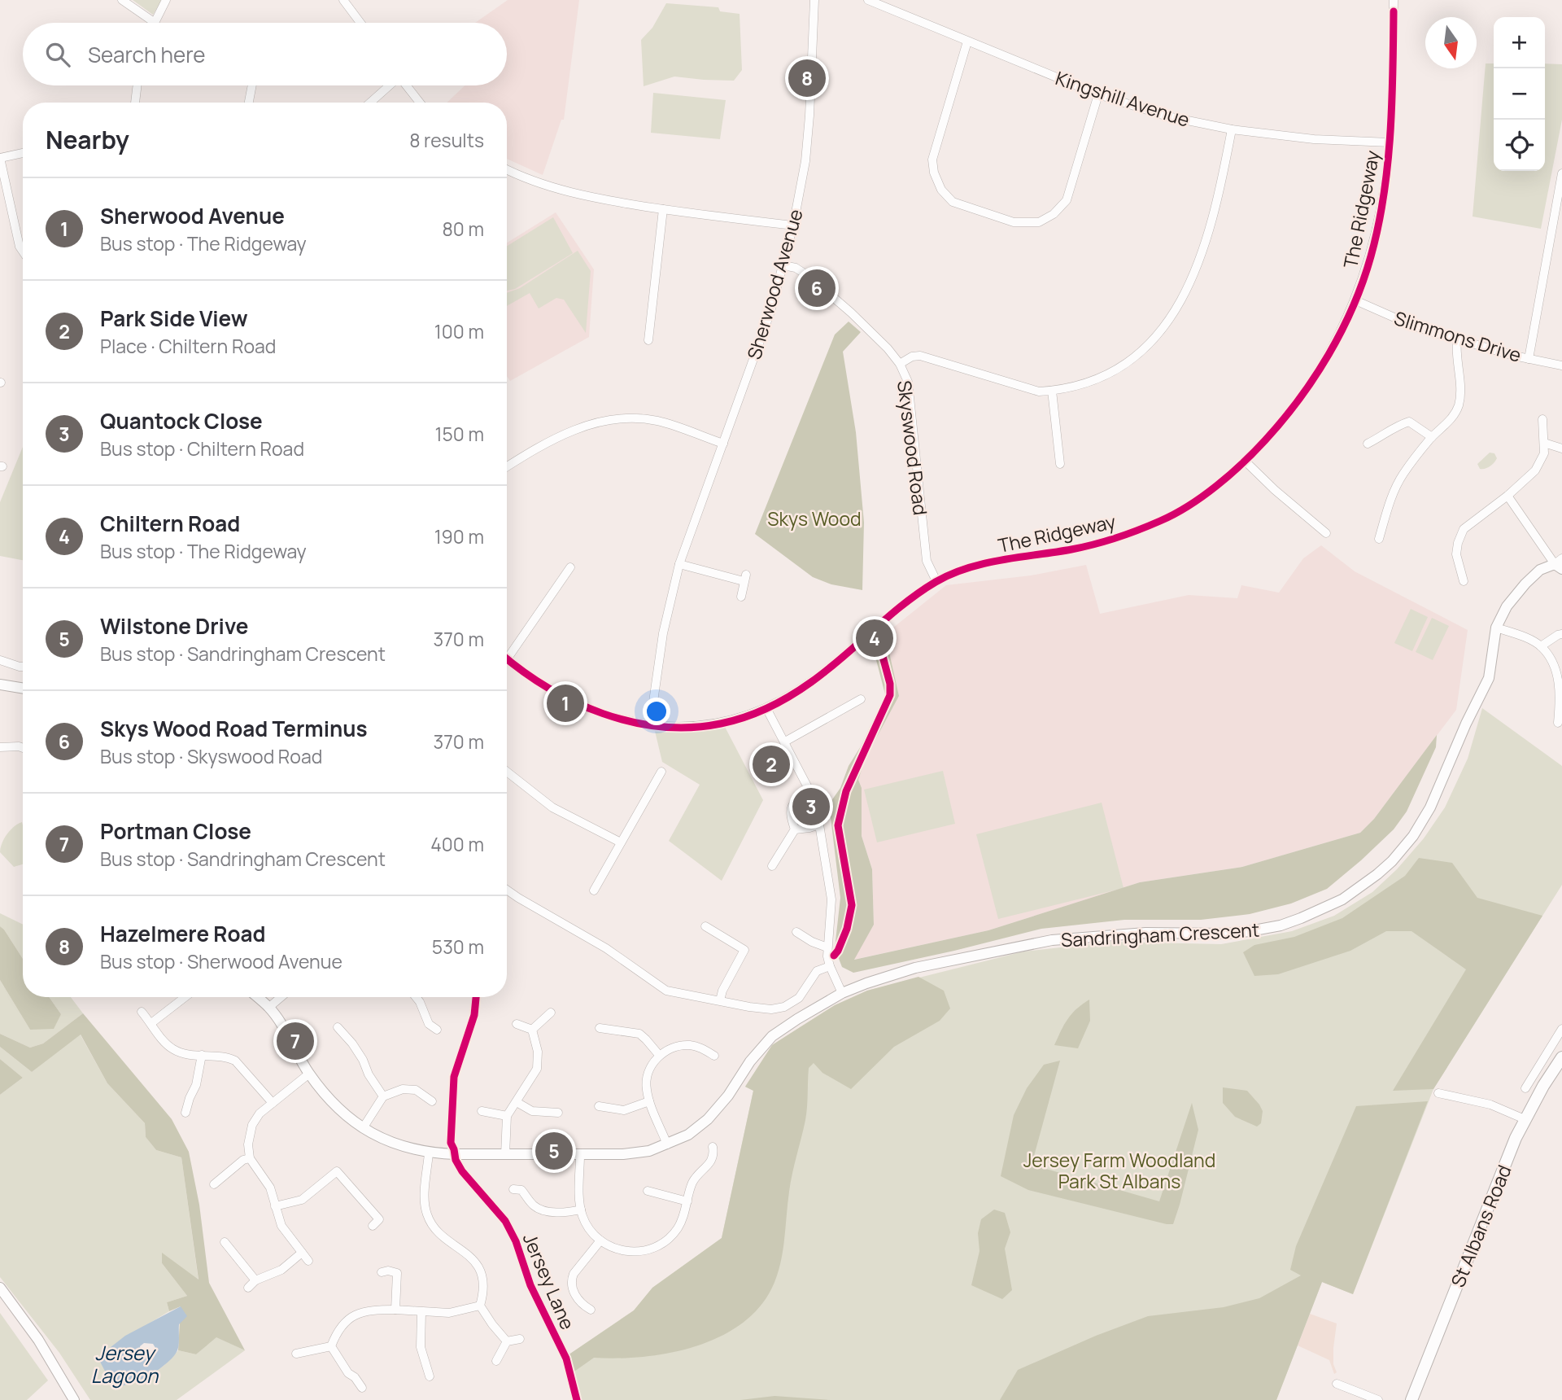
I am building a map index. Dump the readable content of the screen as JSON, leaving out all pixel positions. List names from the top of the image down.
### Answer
{
  "streets": {
    "main road": ["St Albans Road"],
    "street": [
      "Kingshill Avenue",
      "The Ridgeway",
      "Sherwood Avenue",
      "Slimmons Drive",
      "Skyswood Road",
      "Sandringham Crescent"
    ],
    "cycle path": ["Jersey Lane"]
  },
  "crossings": [
    ["Kingshill Avenue", "The Ridgeway"],
    ["The Ridgeway", "Sherwood Avenue"],
    ["The Ridgeway", "Slimmons Drive"],
    ["The Ridgeway", "Skyswood Road"],
    ["Sherwood Avenue", "Skyswood Road"]
  ],
  "water": ["Jersey Lagoon"],
  "parks": ["Skys Wood", "Jersey Farm Woodland Park St Albans"],
  "north": "bottom",
  "page": {
    "map_buttons": ["+", "−"],
    "search": "Search here",
    "pins": [
      "8",
      "6",
      "4",
      "1",
      "2",
      "3",
      "7",
      "5"
    ],
    "heading": ["Nearby", "8 results"],
    "list": [
      {
        "mark": "1",
        "name": "Sherwood Avenue",
        "note": "Bus stop · The Ridgeway",
        "value": "80 m"
      },
      {
        "mark": "2",
        "name": "Park Side View",
        "note": "Place · Chiltern Road",
        "value": "100 m"
      },
      {
        "mark": "3",
        "name": "Quantock Close",
        "note": "Bus stop · Chiltern Road",
        "value": "150 m"
      },
      {
        "mark": "4",
        "name": "Chiltern Road",
        "note": "Bus stop · The Ridgeway",
        "value": "190 m"
      },
      {
        "mark": "5",
        "name": "Wilstone Drive",
        "note": "Bus stop · Sandringham Crescent",
        "value": "370 m"
      },
      {
        "mark": "6",
        "name": "Skys Wood Road Terminus",
        "note": "Bus stop · Skyswood Road",
        "value": "370 m"
      },
      {
        "mark": "7",
        "name": "Portman Close",
        "note": "Bus stop · Sandringham Crescent",
        "value": "400 m"
      },
      {
        "mark": "8",
        "name": "Hazelmere Road",
        "note": "Bus stop · Sherwood Avenue",
        "value": "530 m"
      }
    ]
  }
}
